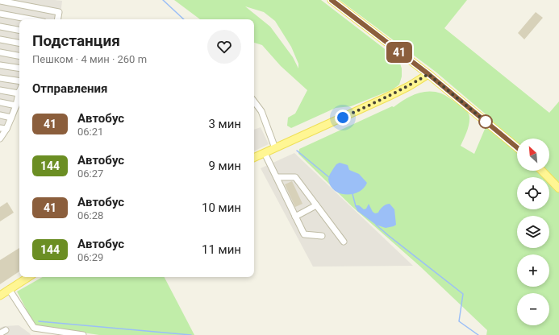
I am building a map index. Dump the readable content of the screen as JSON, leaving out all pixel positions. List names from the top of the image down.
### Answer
{
  "lines": ["bus line 41"],
  "north": "top left",
  "page": {
    "on_map": "41",
    "heading": [
      ["Подстанция", "Пешком · 4 мин · 260 m"],
      "Отправления"
    ],
    "list": [
      {
        "mark": "41",
        "name": "Автобус",
        "note": "06:21",
        "value": "3 мин"
      },
      {
        "mark": "144",
        "name": "Автобус",
        "note": "06:27",
        "value": "9 мин"
      },
      {
        "mark": "41",
        "name": "Автобус",
        "note": "06:28",
        "value": "10 мин"
      },
      {
        "mark": "144",
        "name": "Автобус",
        "note": "06:29",
        "value": "11 мин"
      }
    ],
    "map_buttons": ["+", "−"]
  }
}
